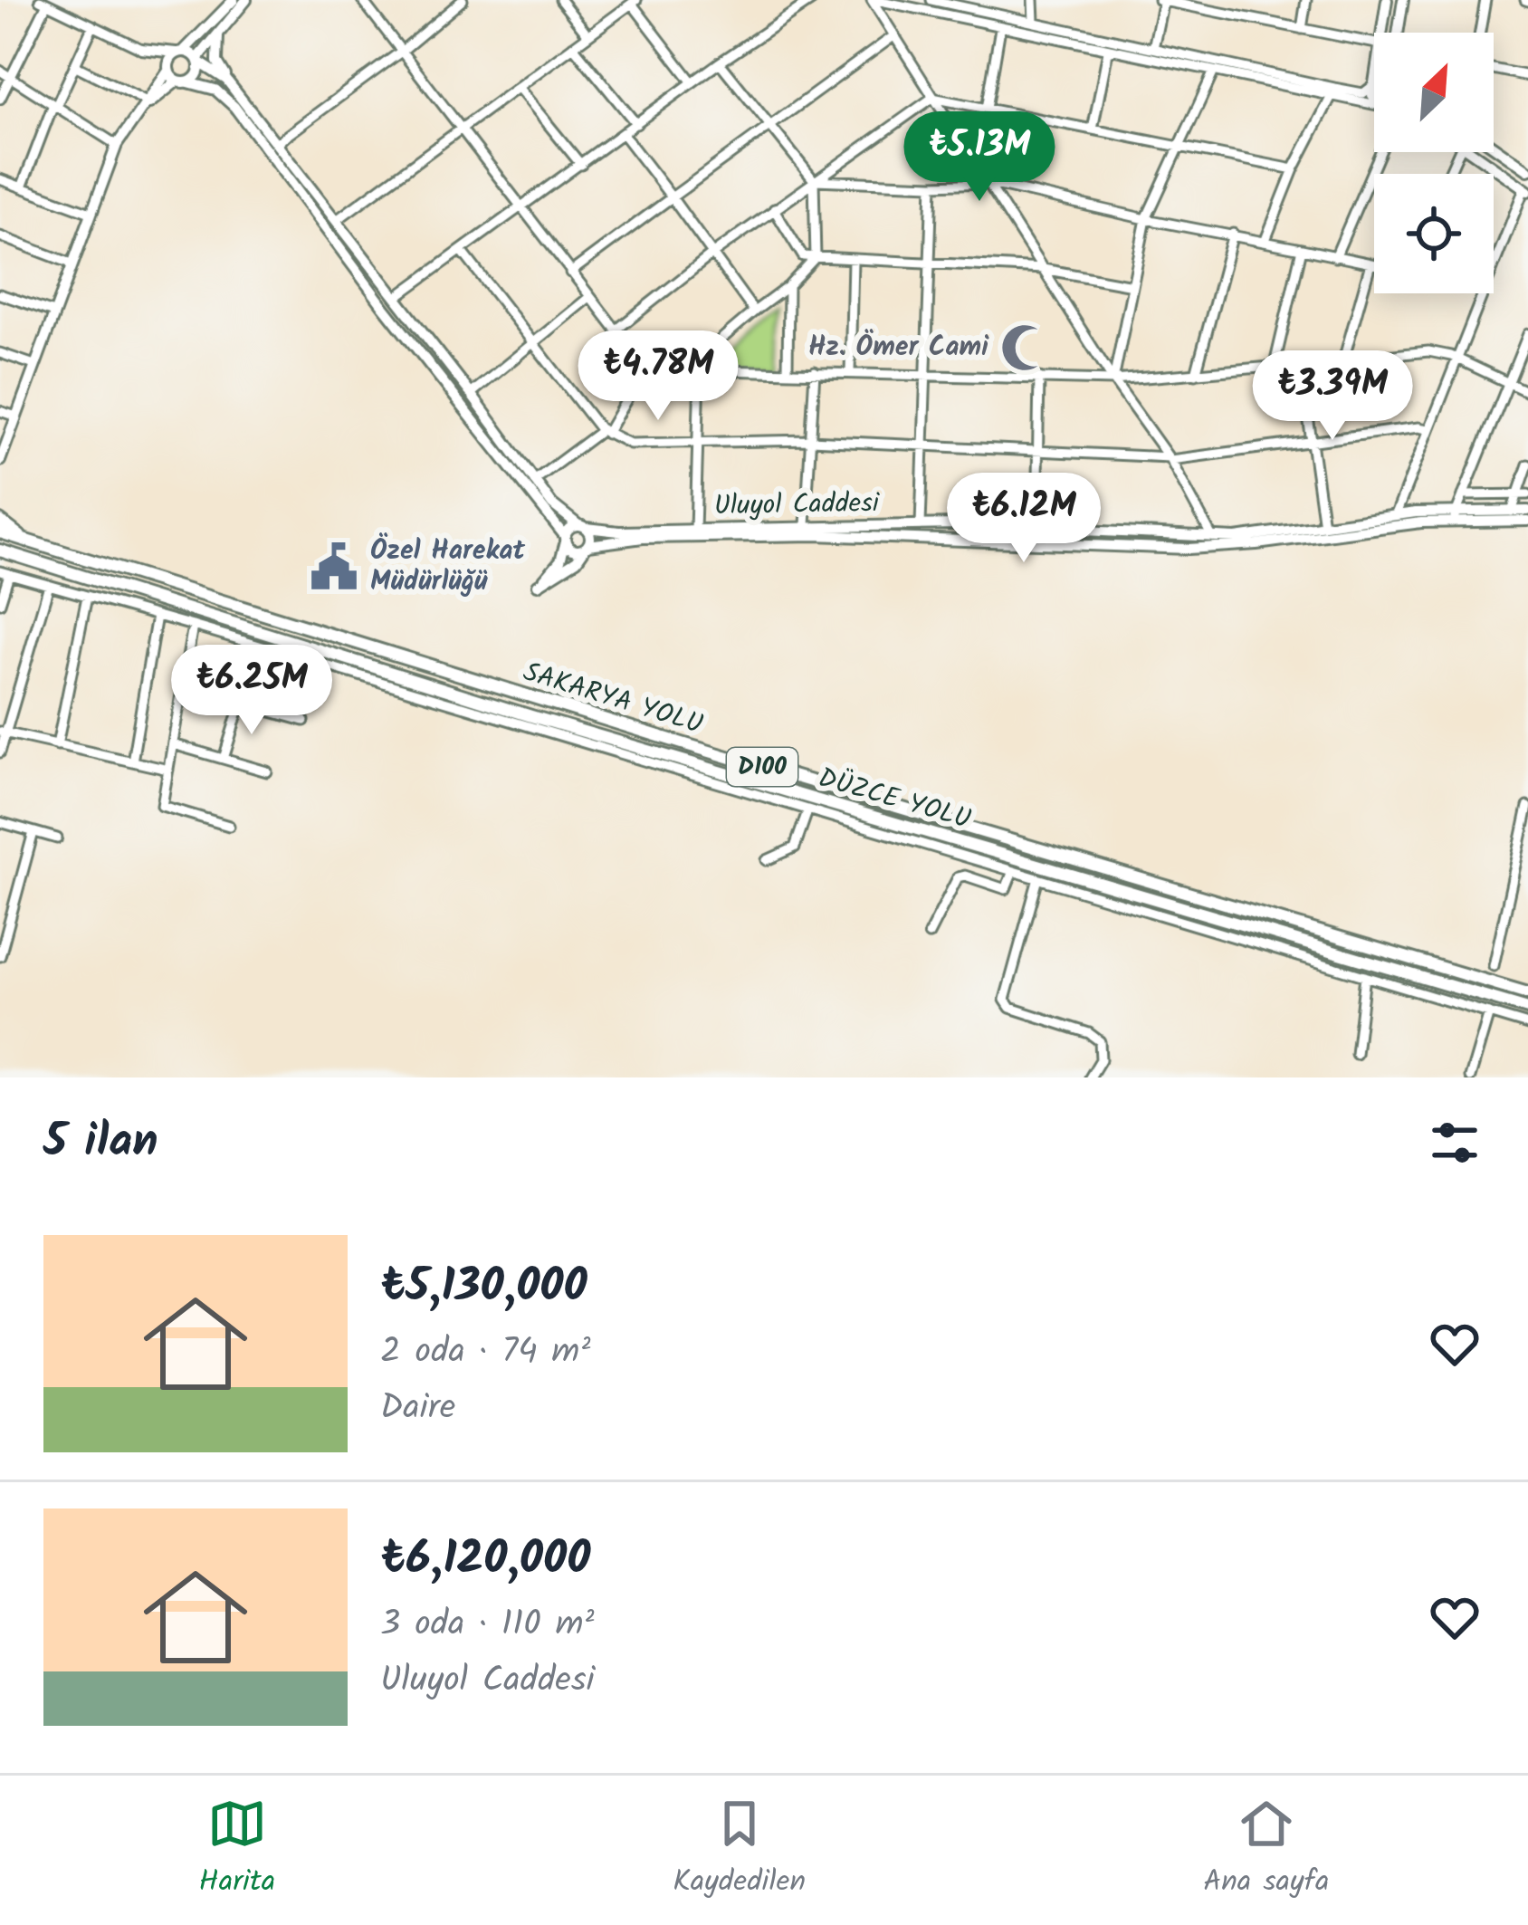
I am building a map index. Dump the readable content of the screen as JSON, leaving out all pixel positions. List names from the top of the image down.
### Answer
{
  "streets": {
    "highway": ["SAKARYA YOLU", "D100", "DÜZCE YOLU"],
    "main road": ["Uluyol Caddesi"]
  },
  "places": {
    "mosque": ["Hz. Ömer Cami"],
    "public building": ["Özel Harekat Müdürlüğü"]
  },
  "north": "top right",
  "page": {
    "price": [
      "₺5.13M",
      "₺4.78M",
      "₺3.39M",
      "₺6.12M",
      "₺6.25M"
    ],
    "heading": "5 ilan",
    "list": [
      {
        "name": "₺5,130,000",
        "note": "2 oda · 74 m² · Daire"
      },
      {
        "name": "₺6,120,000",
        "note": "3 oda · 110 m² · Uluyol Caddesi"
      }
    ],
    "tabs": ["Harita", "Kaydedilen", "Ana sayfa"]
  }
}
